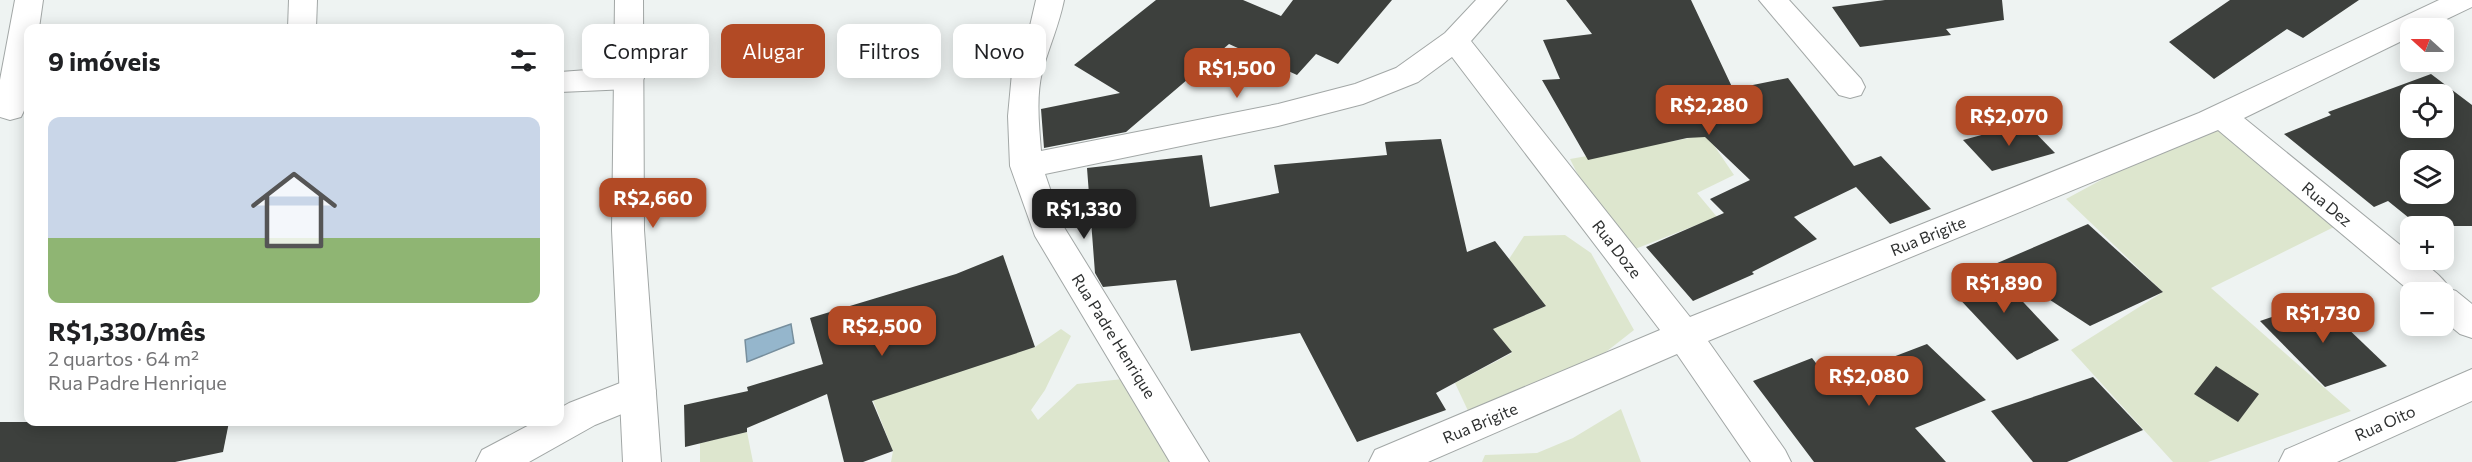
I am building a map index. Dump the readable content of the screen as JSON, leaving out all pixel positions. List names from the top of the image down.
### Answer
{
  "streets": {
    "street": [
      "Rua Dez",
      "Rua Brigite",
      "Rua Doze",
      "Rua Padre Henrique",
      "Rua Oito"
    ]
  },
  "crossings": [
    ["Rua Dez", "Rua Brigite"],
    ["Rua Brigite", "Rua Doze"]
  ],
  "north": "left",
  "page": {
    "map_buttons": ["+", "−"],
    "chip": [
      "Comprar",
      "Alugar",
      "Filtros",
      "Novo"
    ],
    "heading": "9 imóveis",
    "price": [
      "R$1,500",
      "R$2,280",
      "R$2,070",
      "R$2,660",
      "R$1,330",
      "R$1,890",
      "R$1,730",
      "R$2,500",
      "R$2,080"
    ],
    "list": [
      {
        "name": "R$1,330/mês",
        "note": "2 quartos · 64 m² · Rua Padre Henrique"
      }
    ]
  }
}
